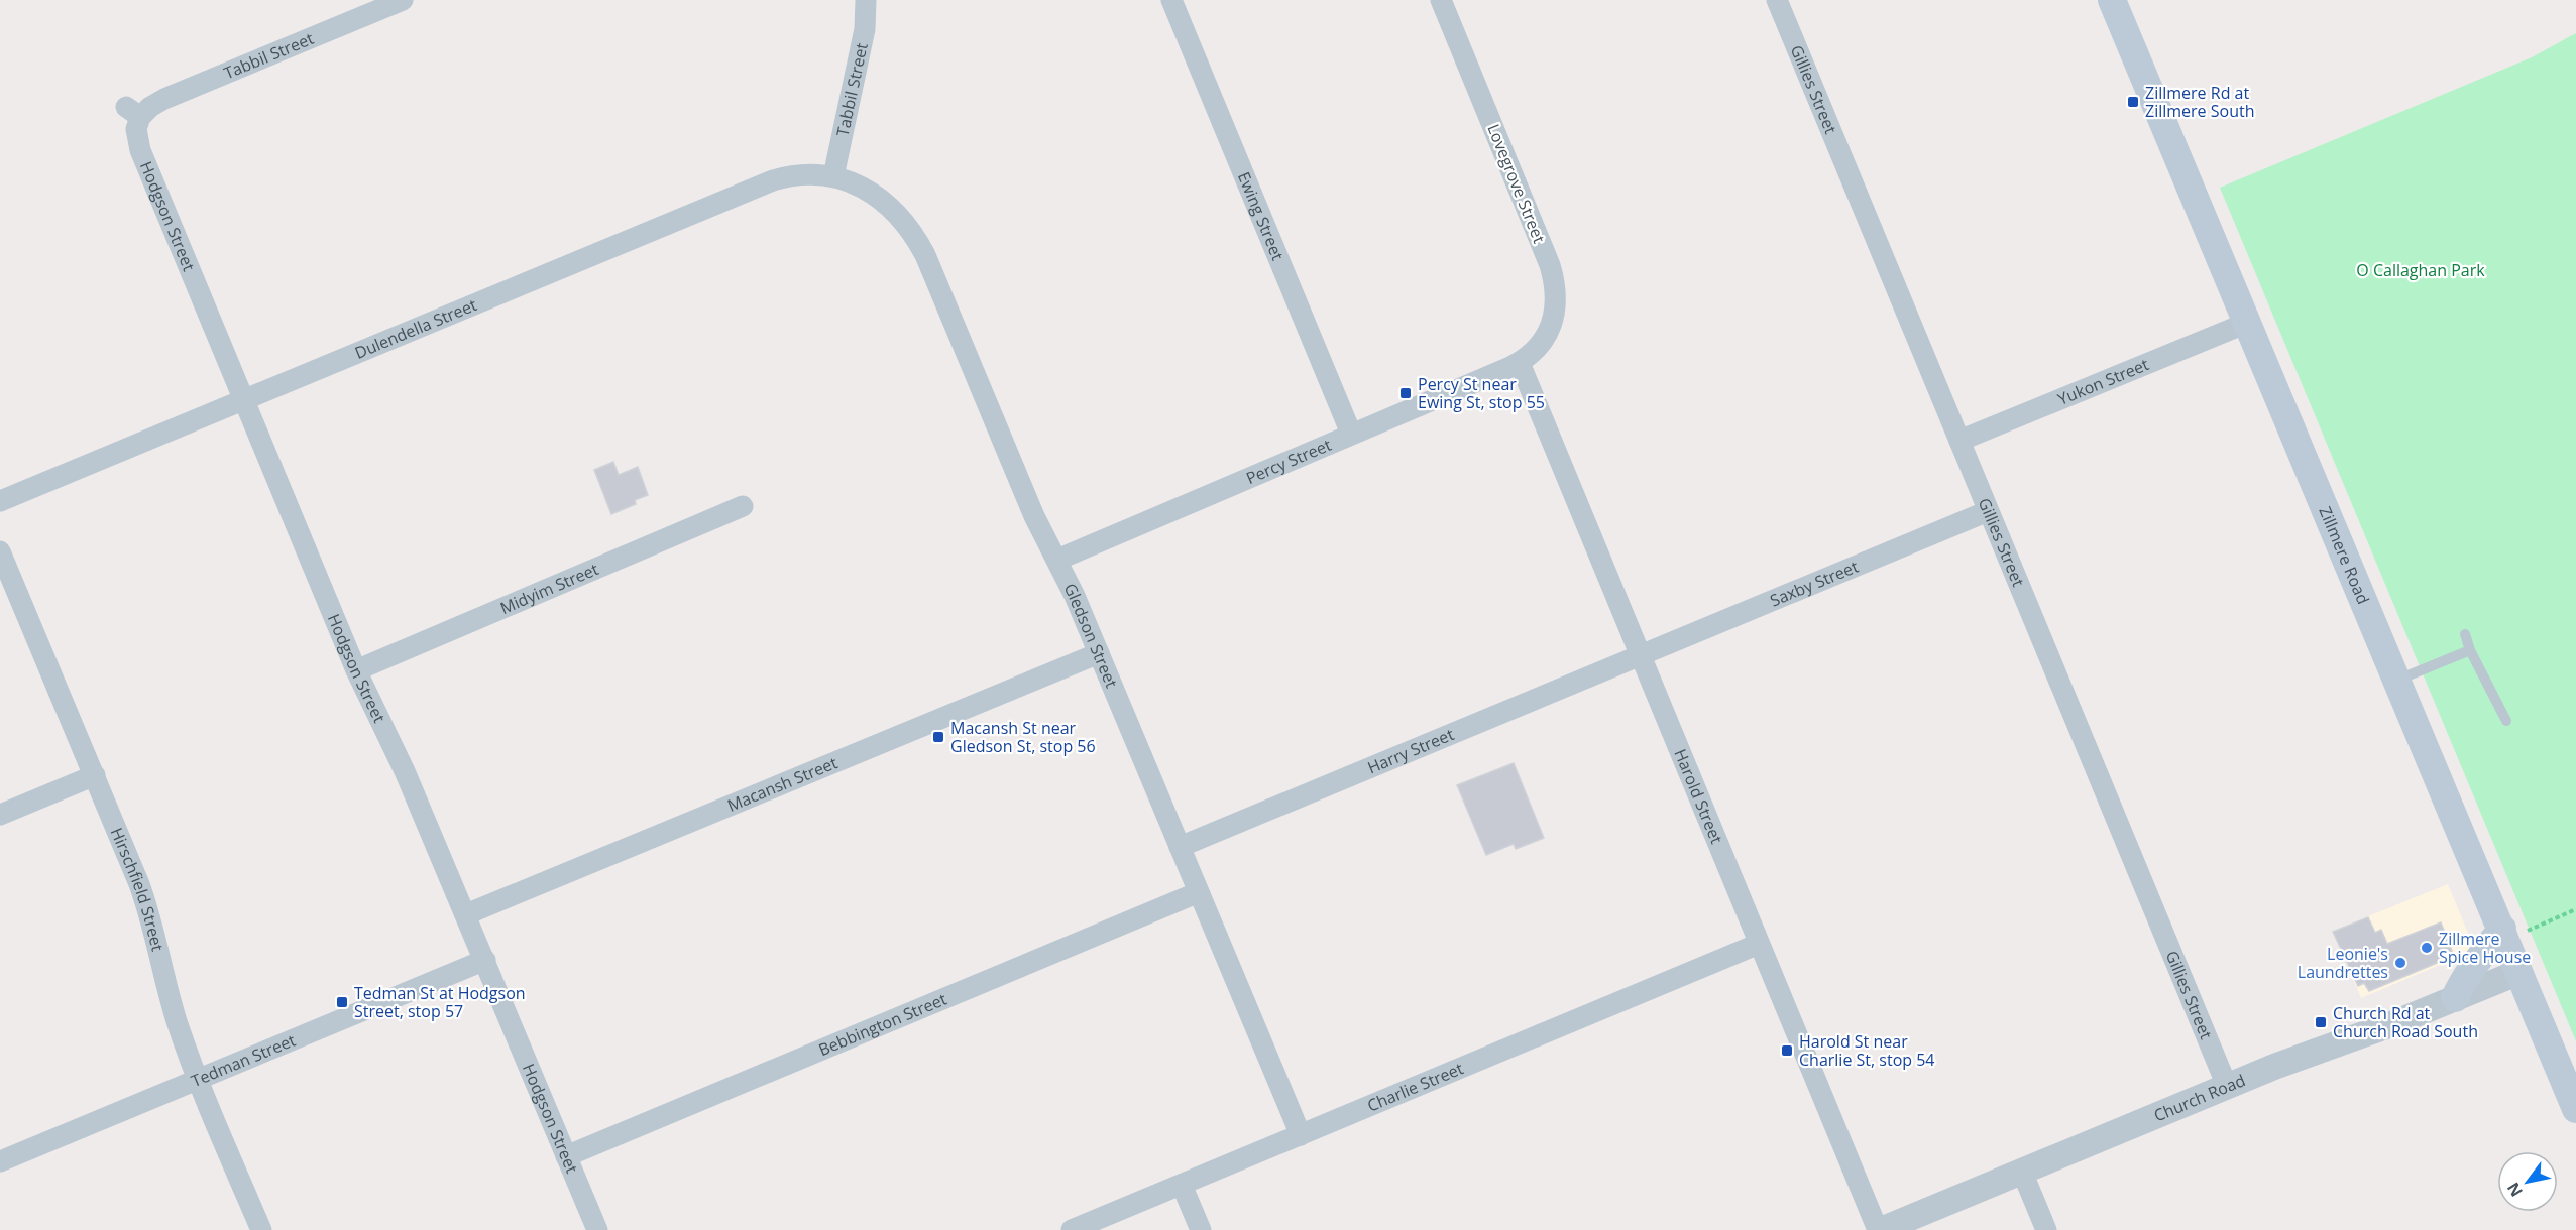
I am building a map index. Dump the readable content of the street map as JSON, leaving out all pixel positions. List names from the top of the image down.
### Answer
{
  "streets": {
    "main road": ["Zillmere Road"],
    "street": [
      "Tabbil Street",
      "Gillies Street",
      "Lovegrove Street",
      "Hodgson Street",
      "Ewing Street",
      "Dulendella Street",
      "Yukon Street",
      "Percy Street",
      "Saxby Street",
      "Midyim Street",
      "Gledson Street",
      "Harry Street",
      "Macansh Street",
      "Harold Street",
      "Hirschfield Street",
      "Bebbington Street",
      "Tedman Street",
      "Charlie Street",
      "Church Road"
    ]
  },
  "crossings": [
    ["Tabbil Street", "Hodgson Street"],
    ["Tabbil Street", "Dulendella Street"],
    ["Tabbil Street", "Gledson Street"],
    ["Gillies Street", "Yukon Street"],
    ["Gillies Street", "Saxby Street"],
    ["Gillies Street", "Church Road"],
    ["Lovegrove Street", "Percy Street"],
    ["Lovegrove Street", "Harold Street"],
    ["Hodgson Street", "Dulendella Street"],
    ["Hodgson Street", "Midyim Street"],
    ["Hodgson Street", "Macansh Street"],
    ["Hodgson Street", "Bebbington Street"],
    ["Hodgson Street", "Tedman Street"],
    ["Ewing Street", "Percy Street"],
    ["Dulendella Street", "Gledson Street"],
    ["Yukon Street", "Zillmere Road"],
    ["Percy Street", "Gledson Street"],
    ["Percy Street", "Harold Street"],
    ["Zillmere Road", "Church Road"],
    ["Saxby Street", "Harry Street"],
    ["Saxby Street", "Harold Street"],
    ["Gledson Street", "Harry Street"],
    ["Gledson Street", "Macansh Street"],
    ["Gledson Street", "Bebbington Street"],
    ["Gledson Street", "Charlie Street"],
    ["Harry Street", "Harold Street"],
    ["Harold Street", "Charlie Street"],
    ["Harold Street", "Church Road"],
    ["Hirschfield Street", "Tedman Street"]
  ],
  "parks": ["O Callaghan Park"],
  "places": {
    "transit": [
      "Zillmere Rd at Zillmere South",
      "Percy St near Ewing St, stop 55",
      "Macansh St near Gledson St, stop 56",
      "Tedman St at Hodgson Street, stop 57",
      "Church Rd at Church Road South",
      "Harold St near Charlie St, stop 54"
    ],
    "other": ["Zillmere Spice House", "Leonie's Laundrettes"]
  },
  "north": "bottom left"
}
